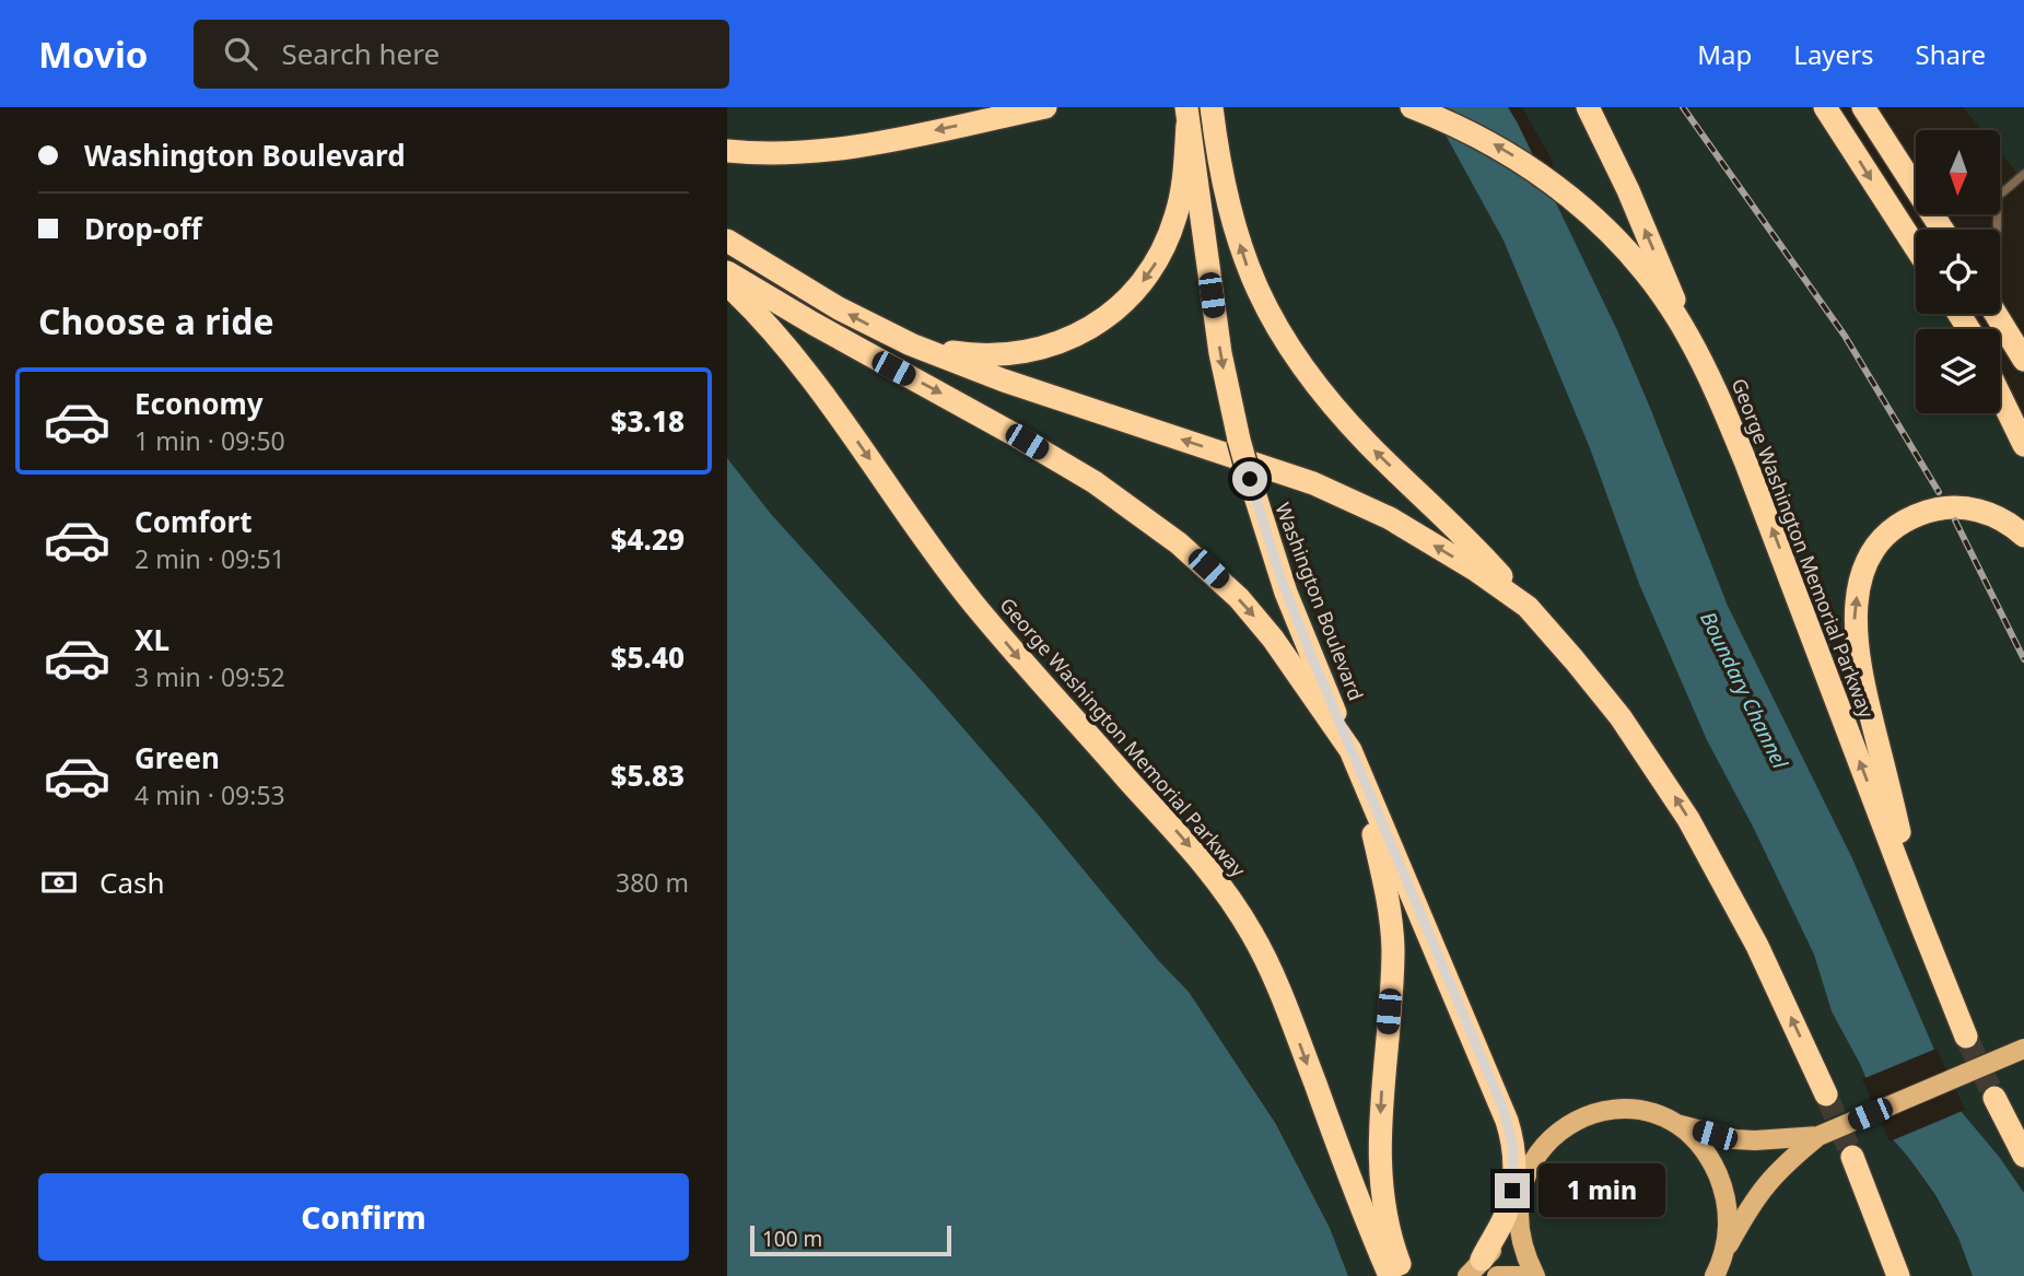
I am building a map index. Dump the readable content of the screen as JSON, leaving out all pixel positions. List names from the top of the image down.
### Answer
{
  "streets": {
    "highway": ["George Washington Memorial Parkway", "Washington Boulevard"]
  },
  "water": ["Boundary Channel"],
  "scale_bar": "100 m",
  "north": "bottom",
  "page": {
    "header": "Movio",
    "search": "Search here",
    "nav": ["Map", "Layers", "Share"],
    "banner": ["Washington Boulevard", "Drop-off"],
    "heading": "Choose a ride",
    "list": [
      {
        "name": "Economy",
        "note": "1 min · 09:50",
        "value": "$3.18"
      },
      {
        "name": "Comfort",
        "note": "2 min · 09:51",
        "value": "$4.29"
      },
      {
        "name": "XL",
        "note": "3 min · 09:52",
        "value": "$5.40"
      },
      {
        "name": "Green",
        "note": "4 min · 09:53",
        "value": "$5.83"
      }
    ],
    "pay": ["Cash", "380 m"],
    "buttons": "Confirm",
    "bubble": "1 min",
    "scale": "100 m"
  }
}
